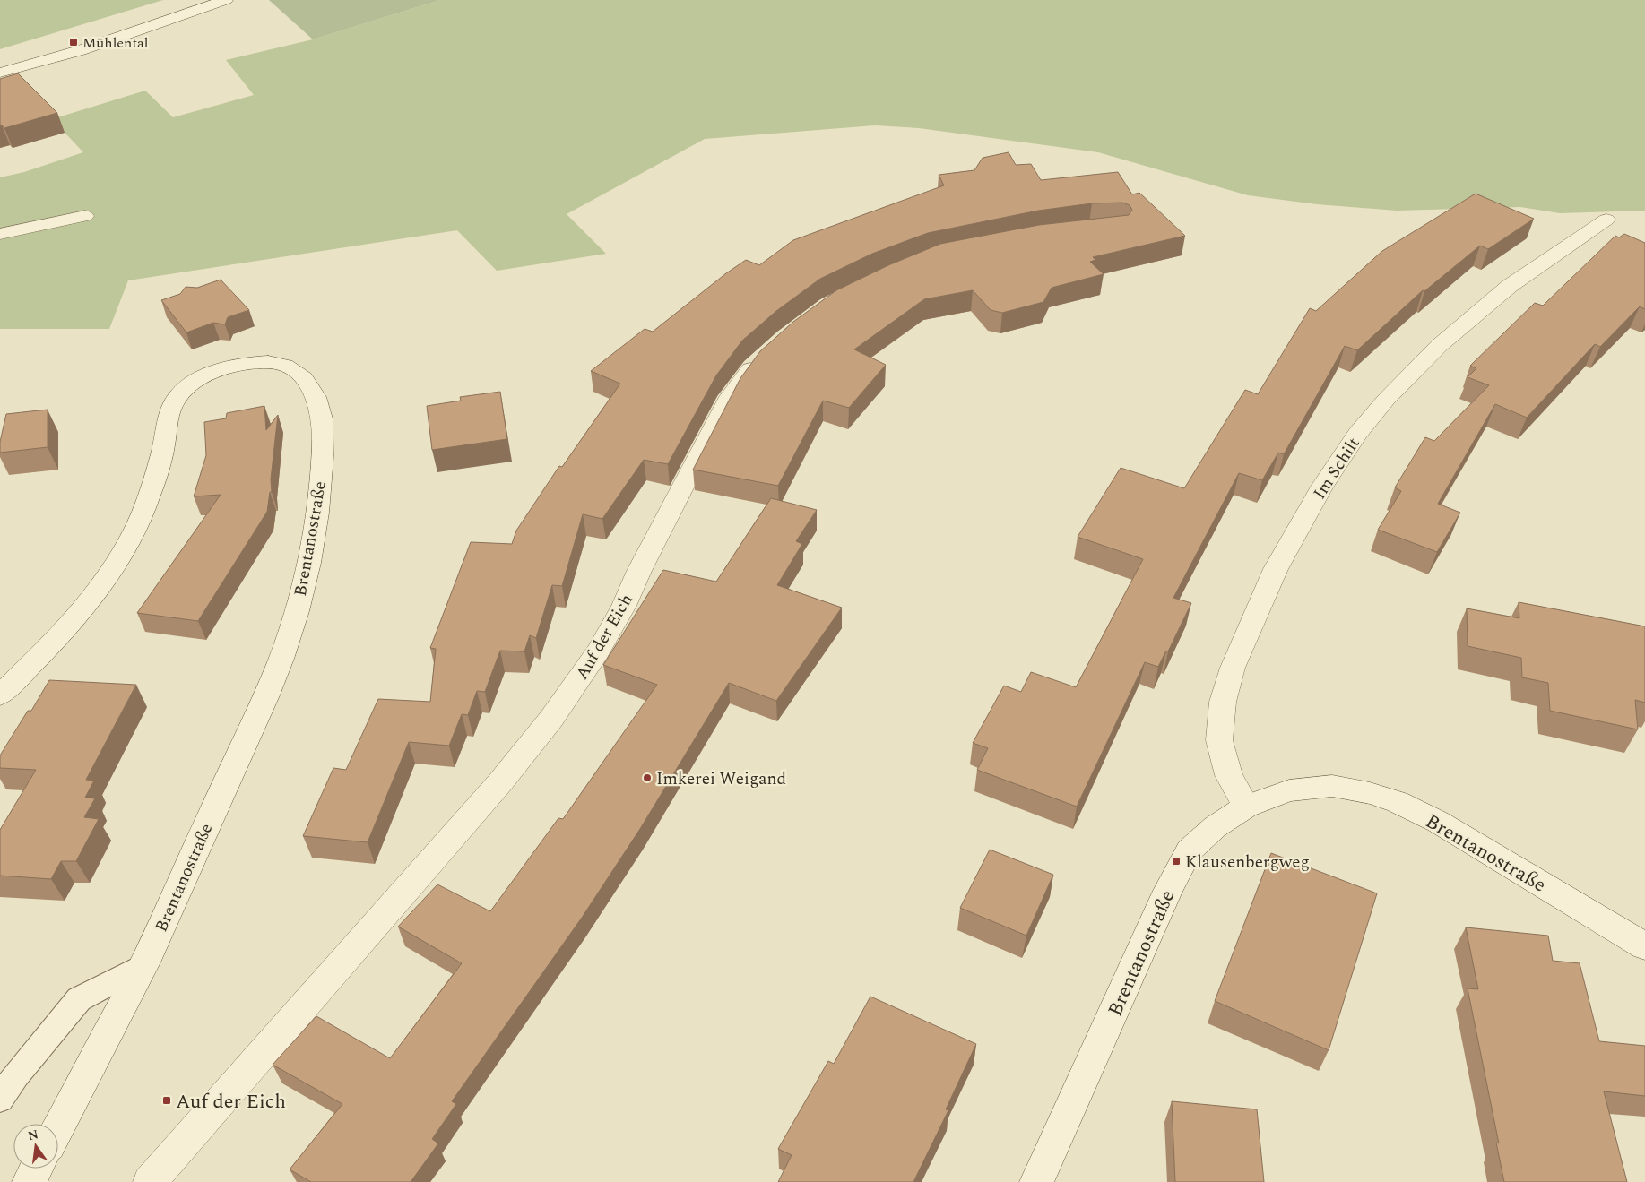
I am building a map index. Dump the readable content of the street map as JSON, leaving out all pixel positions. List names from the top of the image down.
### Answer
{
  "streets": {
    "street": ["Im Schilt", "Brentanostraße", "Auf der Eich"]
  },
  "crossings": [
    ["Im Schilt", "Brentanostraße"]
  ],
  "places": {
    "transit": ["Mühlental", "Klausenbergweg", "Auf der Eich"],
    "other": ["Imkerei Weigand"]
  },
  "north": "top"
}
